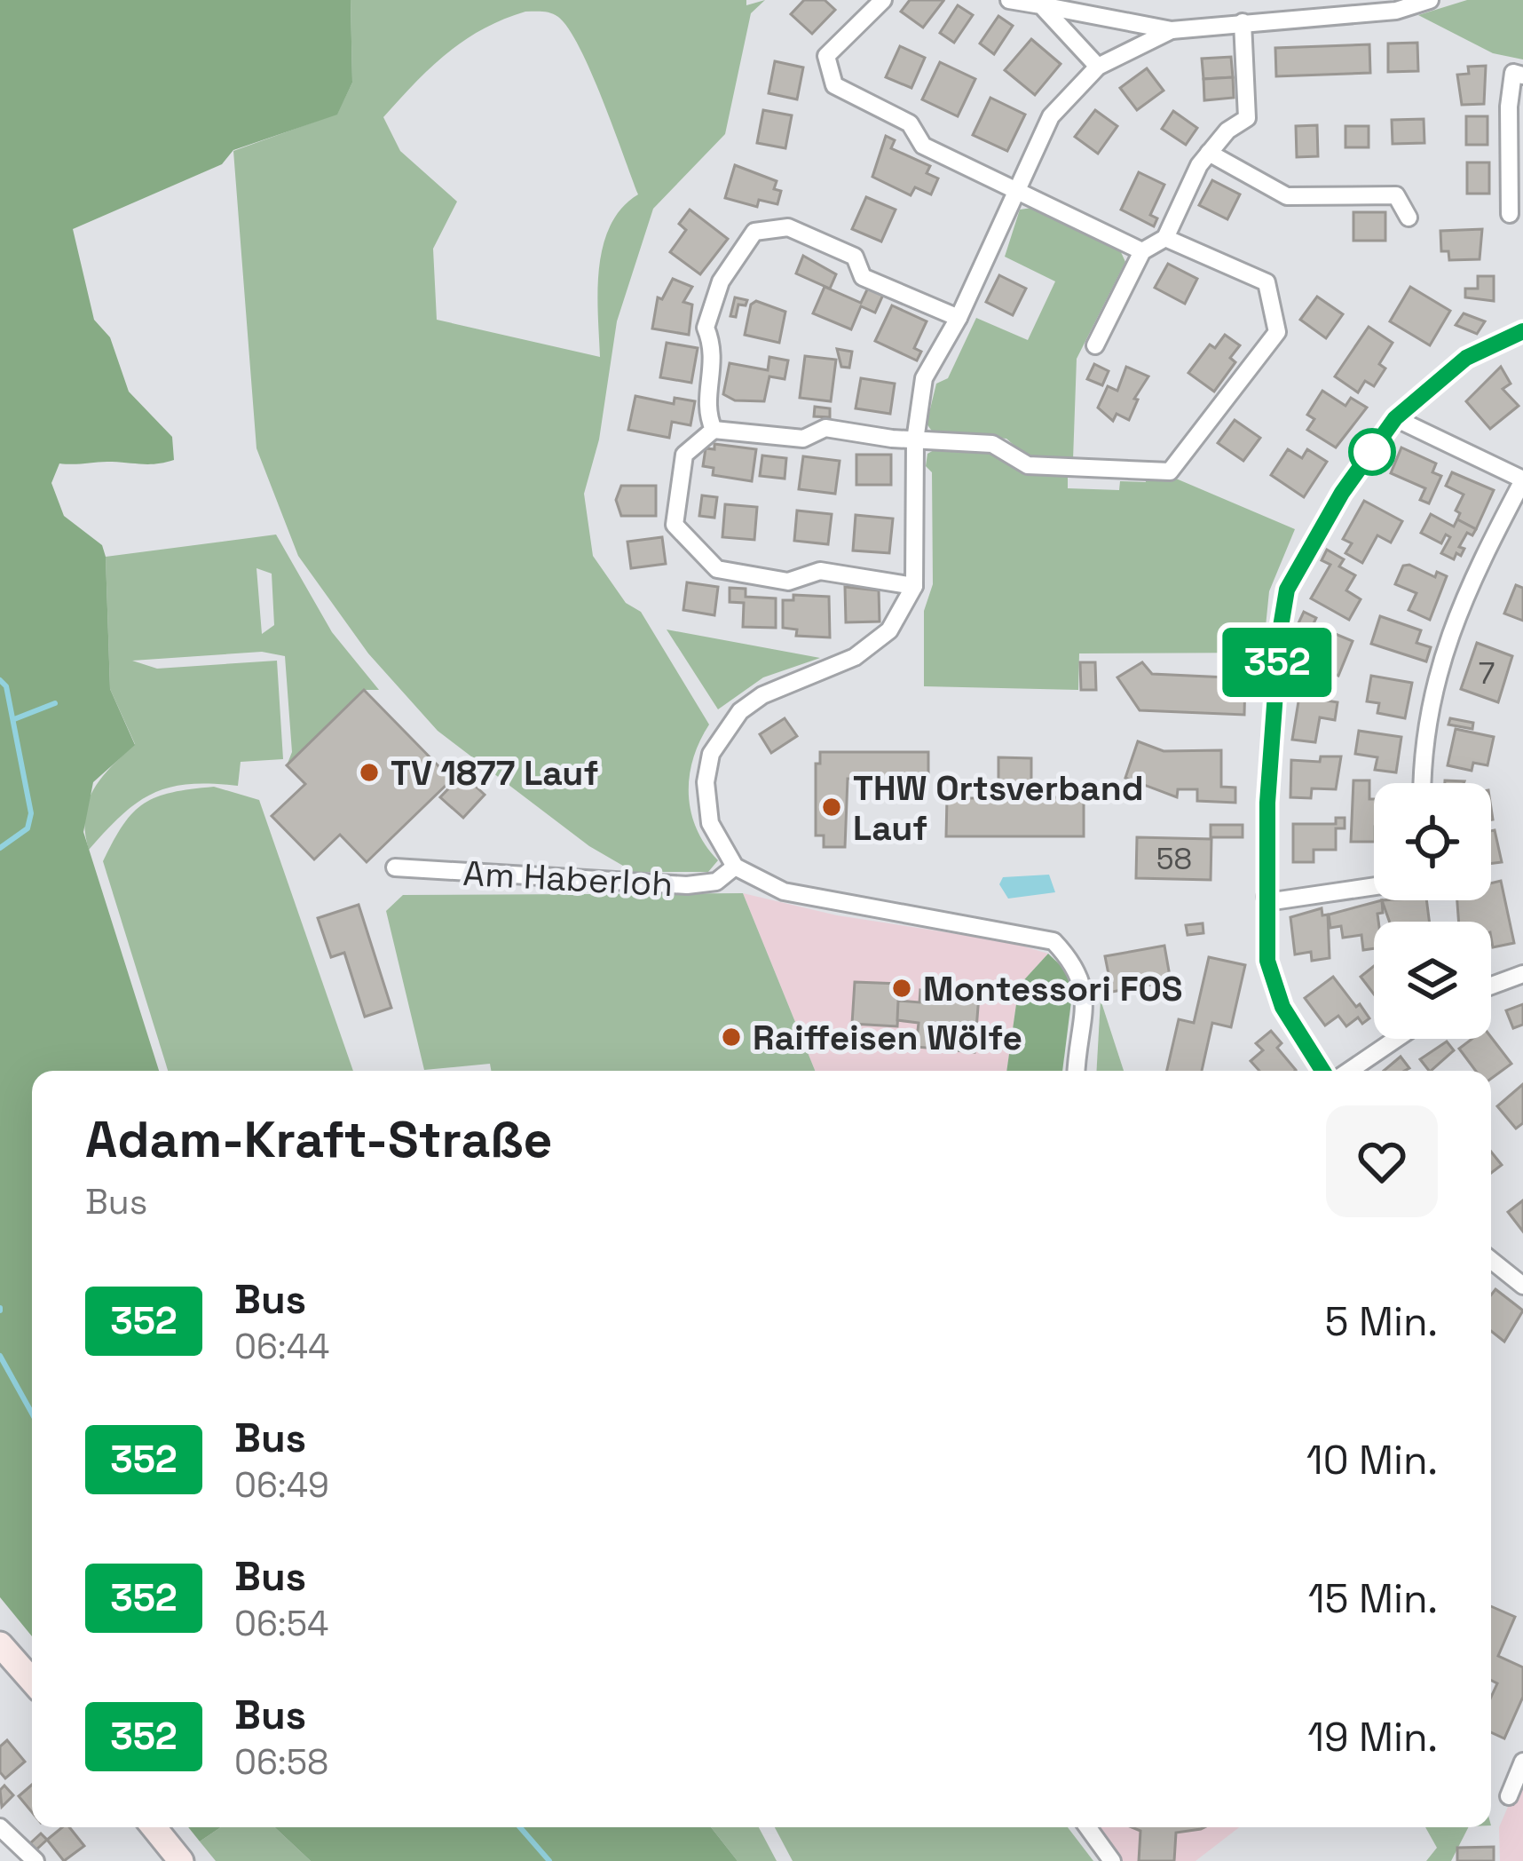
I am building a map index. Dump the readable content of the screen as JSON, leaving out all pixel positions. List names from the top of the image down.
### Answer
{
  "streets": {
    "street": ["Am Haberloh"]
  },
  "places": [
    "TV 1877 Lauf",
    "THW Ortsverband Lauf",
    "Montessori FOS",
    "Raiffeisen Wölfe"
  ],
  "lines": ["bus line 352"],
  "house_numbers": ["7", "58"],
  "page": {
    "on_map": "352",
    "heading": ["Adam-Kraft-Straße", "Bus"],
    "list": [
      {
        "mark": "352",
        "name": "Bus",
        "note": "06:44",
        "value": "5 Min."
      },
      {
        "mark": "352",
        "name": "Bus",
        "note": "06:49",
        "value": "10 Min."
      },
      {
        "mark": "352",
        "name": "Bus",
        "note": "06:54",
        "value": "15 Min."
      },
      {
        "mark": "352",
        "name": "Bus",
        "note": "06:58",
        "value": "19 Min."
      }
    ]
  }
}
